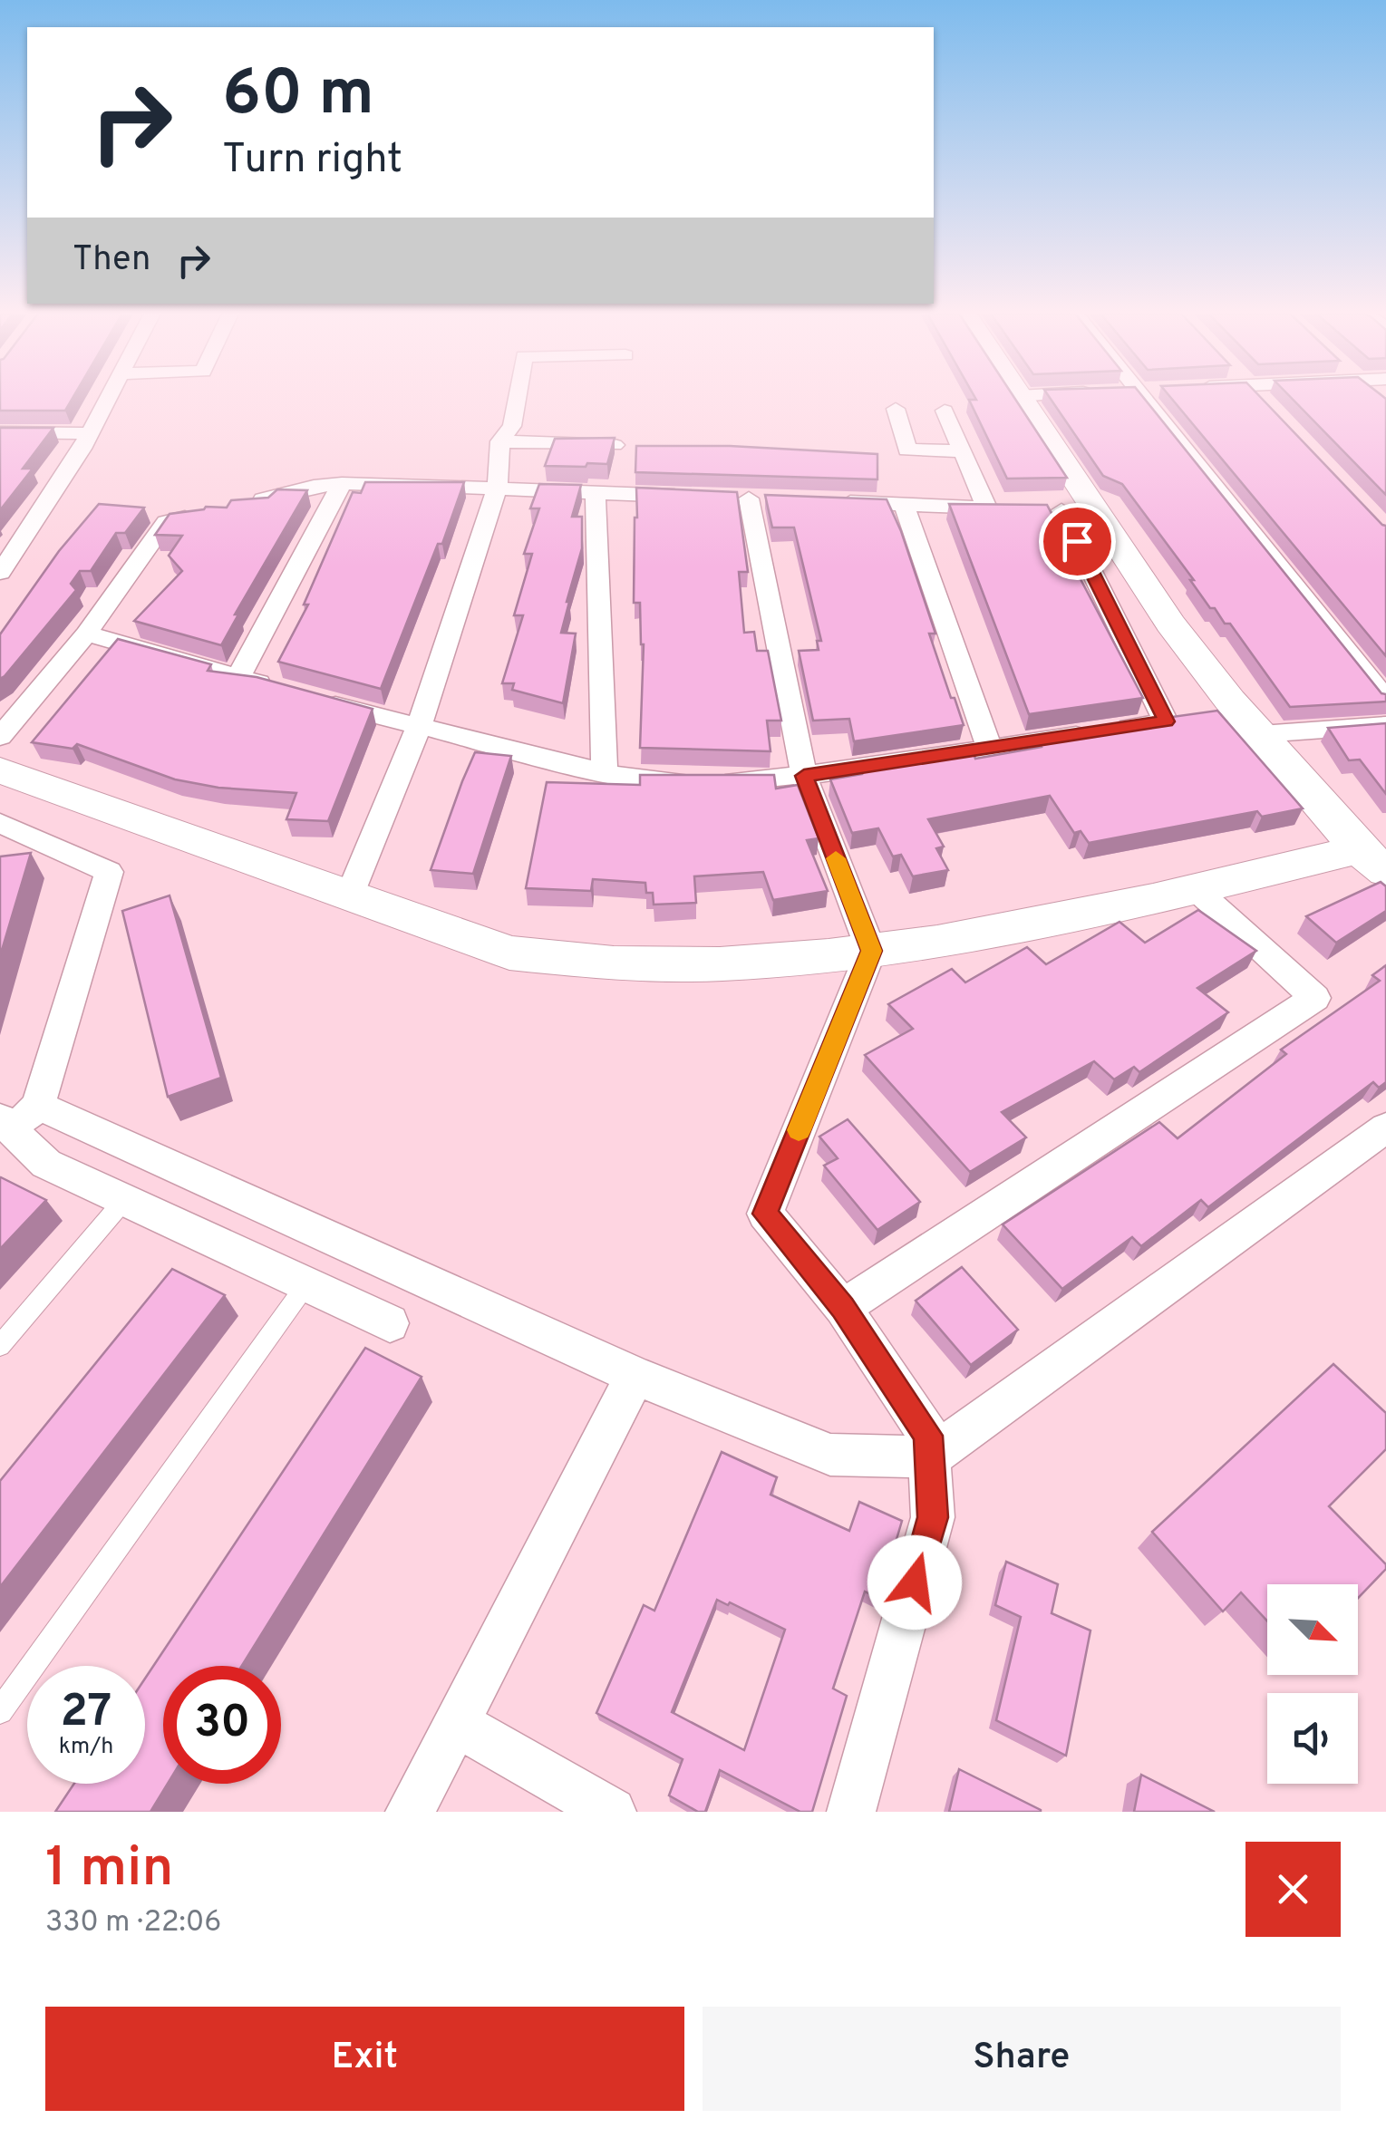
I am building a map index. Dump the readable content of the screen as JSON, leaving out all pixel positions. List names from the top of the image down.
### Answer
{
  "north": "bottom right",
  "page": {
    "turn": ["60 m", "Turn right"],
    "then": "Then",
    "speed": "27 km/h",
    "limit": "30",
    "heading": ["1 min", "330 m · 22:06"],
    "buttons": ["Exit", "Share"]
  }
}
